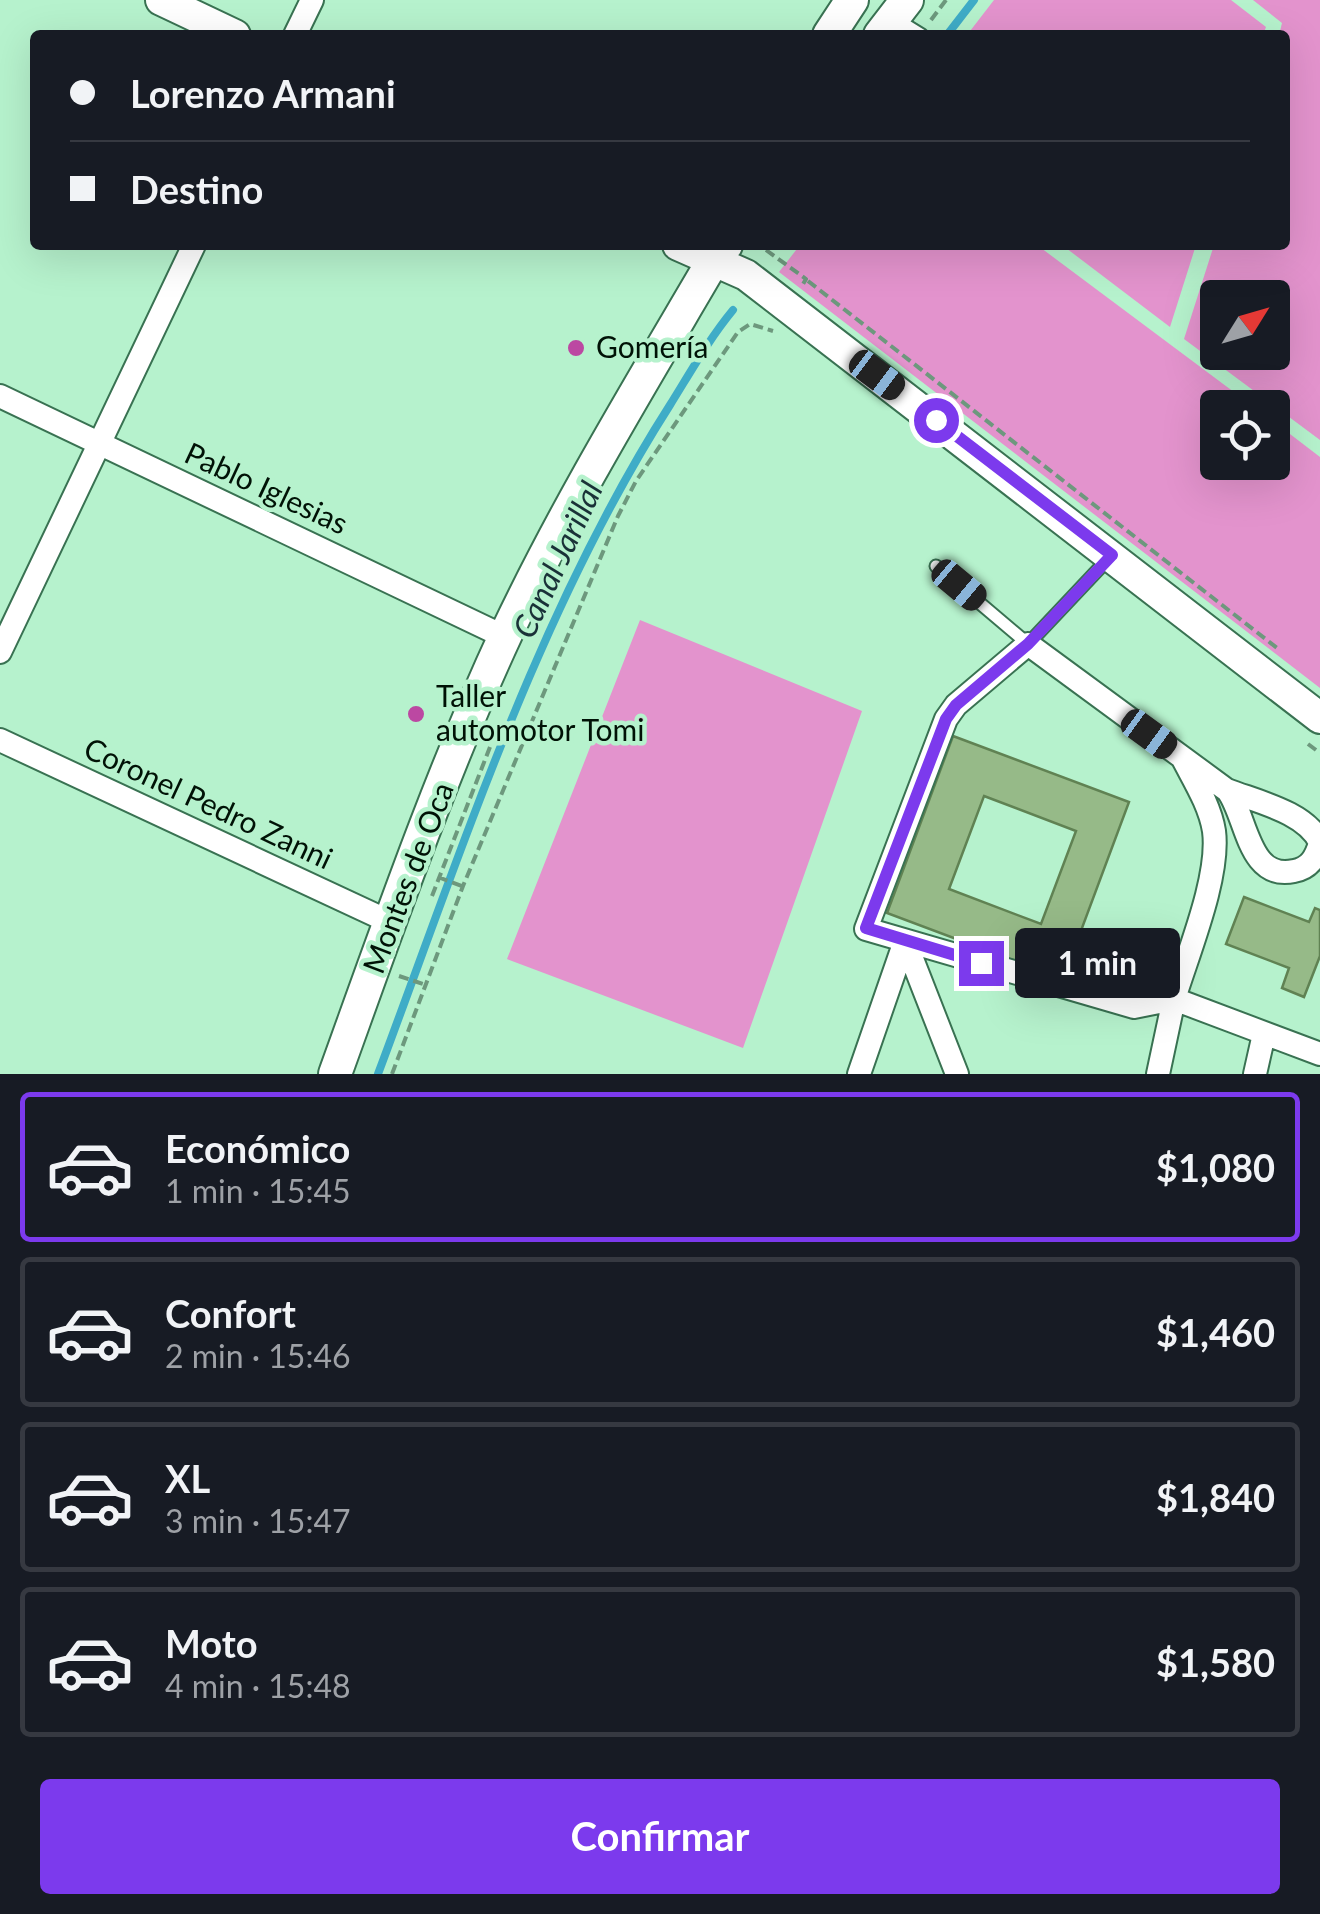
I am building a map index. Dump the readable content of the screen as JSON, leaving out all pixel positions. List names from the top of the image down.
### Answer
{
  "streets": {
    "main road": ["Montes de Oca"],
    "street": ["Pablo Iglesias", "Coronel Pedro Zanni"]
  },
  "crossings": [
    ["Pablo Iglesias", "Montes de Oca"],
    ["Coronel Pedro Zanni", "Montes de Oca"]
  ],
  "water": ["Canal Jarillal"],
  "places": ["Gomería", "Taller automotor Tomi"],
  "north": "top right",
  "page": {
    "banner": ["Lorenzo Armani", "Destino"],
    "bubble": "1 min",
    "list": [
      {
        "name": "Económico",
        "note": "1 min · 15:45",
        "value": "$1,080"
      },
      {
        "name": "Confort",
        "note": "2 min · 15:46",
        "value": "$1,460"
      },
      {
        "name": "XL",
        "note": "3 min · 15:47",
        "value": "$1,840"
      },
      {
        "name": "Moto",
        "note": "4 min · 15:48",
        "value": "$1,580"
      }
    ],
    "buttons": "Confirmar"
  }
}
